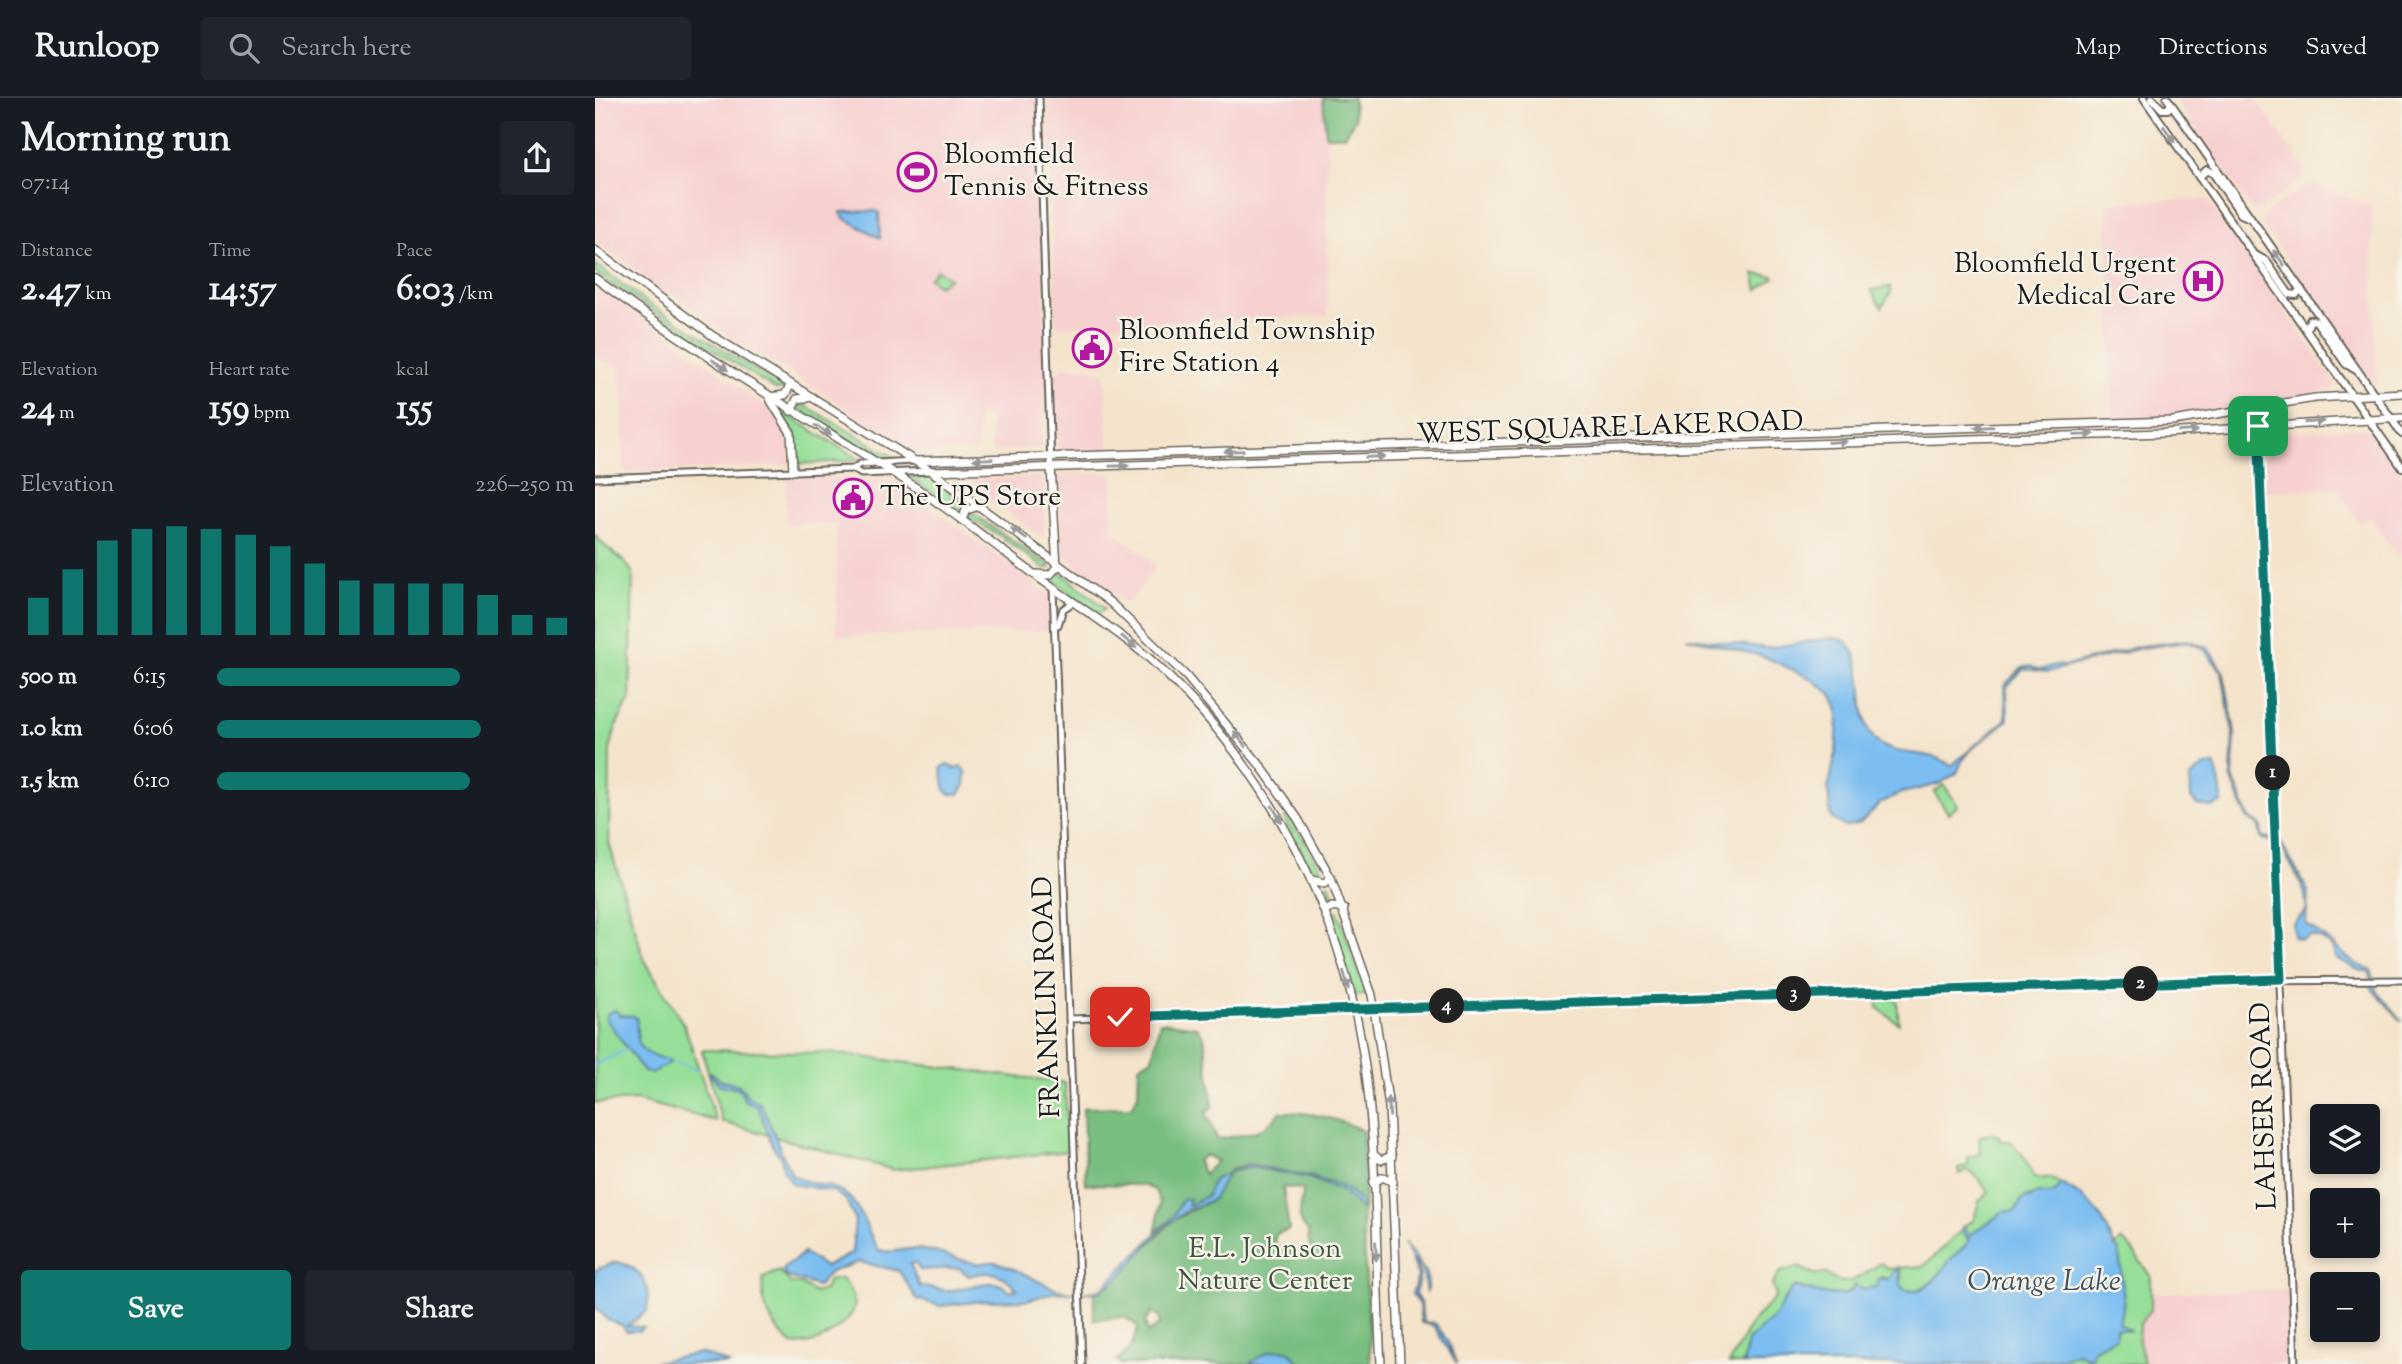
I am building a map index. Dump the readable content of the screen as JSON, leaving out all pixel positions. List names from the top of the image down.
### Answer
{
  "streets": {
    "highway": ["WEST SQUARE LAKE ROAD"],
    "street": ["FRANKLIN ROAD", "LAHSER ROAD"]
  },
  "crossings": [
    ["WEST SQUARE LAKE ROAD", "LAHSER ROAD"]
  ],
  "water": ["Orange Lake"],
  "parks": ["E.L. Johnson Nature Center"],
  "places": {
    "sports": ["Bloomfield Tennis & Fitness"],
    "hospital": ["Bloomfield Urgent Medical Care"],
    "public building": ["Bloomfield Township Fire Station 4", "The UPS Store"]
  },
  "page": {
    "header": "Runloop",
    "search": "Search here",
    "nav": ["Map", "Directions", "Saved"],
    "heading": ["Morning run", "07:14"],
    "stats": [
      ["Distance", "2.47 km"],
      ["Time", "14:57"],
      ["Pace", "6:03 /km"],
      ["Elevation", "24 m"],
      ["Heart rate", "159 bpm"],
      ["kcal", "155"]
    ],
    "chart": ["Elevation", "226–250 m"],
    "list": [
      {
        "name": "500 m",
        "note": "6:15"
      },
      {
        "name": "1.0 km",
        "note": "6:06"
      },
      {
        "name": "1.5 km",
        "note": "6:10"
      }
    ],
    "pins": [
      "1",
      "2",
      "3",
      "4"
    ],
    "map_buttons": ["+", "−"],
    "buttons": ["Save", "Share"]
  }
}
